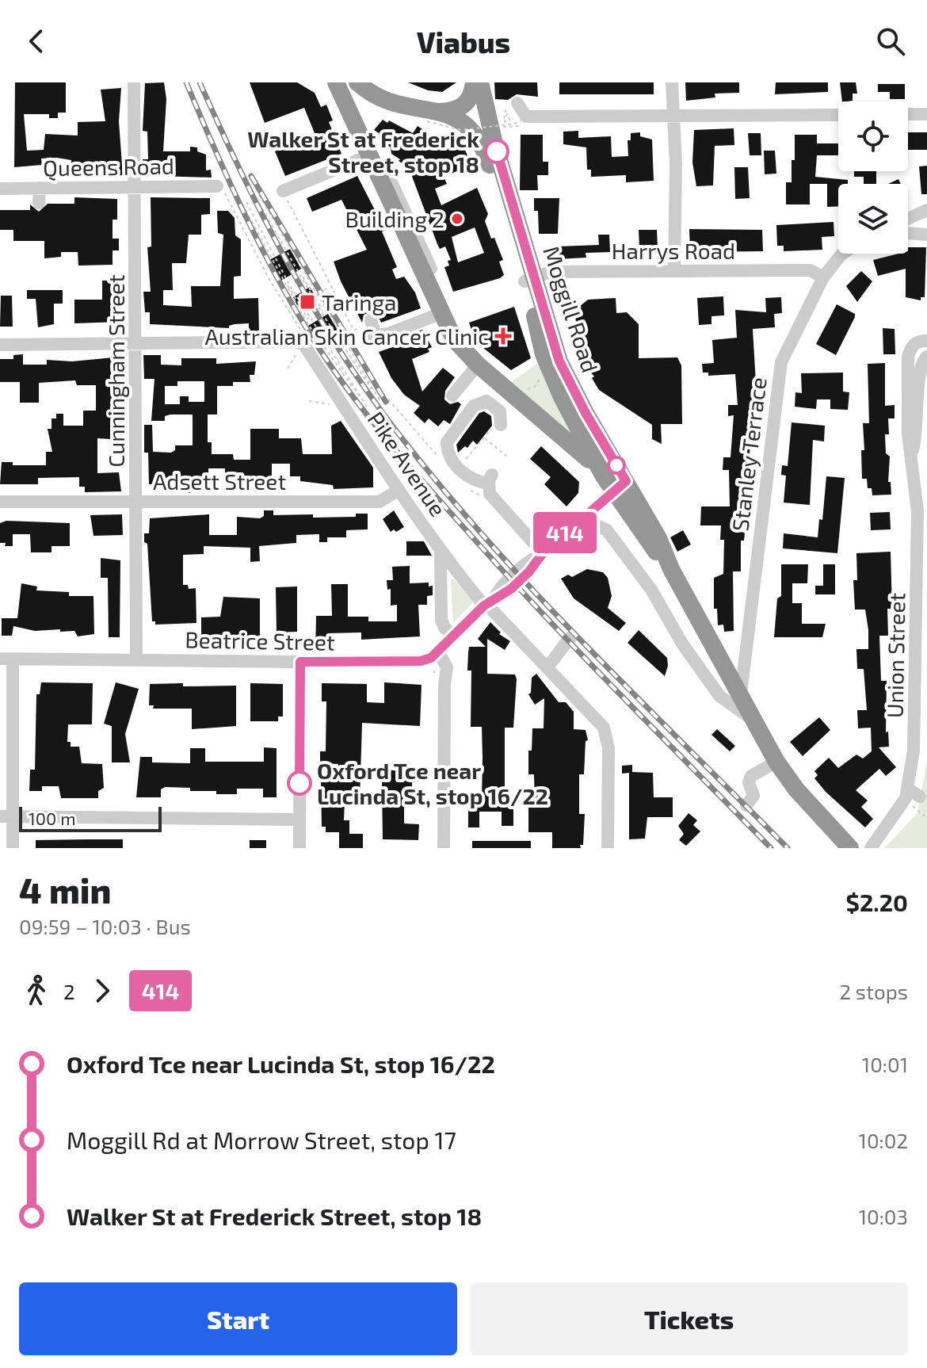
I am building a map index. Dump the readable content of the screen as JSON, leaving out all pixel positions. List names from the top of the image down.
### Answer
{
  "streets": {
    "highway": ["Moggill Road"],
    "street": [
      "Queens Road",
      "Harrys Road",
      "Cunningham Street",
      "Stanley Terrace",
      "Pike Avenue",
      "Adsett Street",
      "Beatrice Street",
      "Union Street"
    ]
  },
  "crossings": [
    ["Queens Road", "Cunningham Street"],
    ["Harrys Road", "Moggill Road"],
    ["Harrys Road", "Stanley Terrace"],
    ["Moggill Road", "Stanley Terrace"],
    ["Cunningham Street", "Adsett Street"],
    ["Cunningham Street", "Beatrice Street"],
    ["Pike Avenue", "Adsett Street"]
  ],
  "places": {
    "other": ["Walker St at Frederick Street, stop 18", "Building 2", "Oxford Tce near Lucinda St, stop 16/22"],
    "transit": ["Taringa"],
    "health": ["Australian Skin Cancer Clinic"]
  },
  "lines": ["bus line 414"],
  "scale_bar": "100 m",
  "page": {
    "header": "Viabus",
    "on_map": "414",
    "scale": "100 m",
    "heading": ["4 min", "09:59 – 10:03 · Bus", "$2.20"],
    "legs": ["2", "414", "2 stops"],
    "list": [
      {
        "name": "Oxford Tce near Lucinda St, stop 16/22",
        "value": "10:01"
      },
      {
        "name": "Moggill Rd at Morrow Street, stop 17",
        "value": "10:02"
      },
      {
        "name": "Walker St at Frederick Street, stop 18",
        "value": "10:03"
      }
    ],
    "buttons": ["Start", "Tickets"]
  }
}
